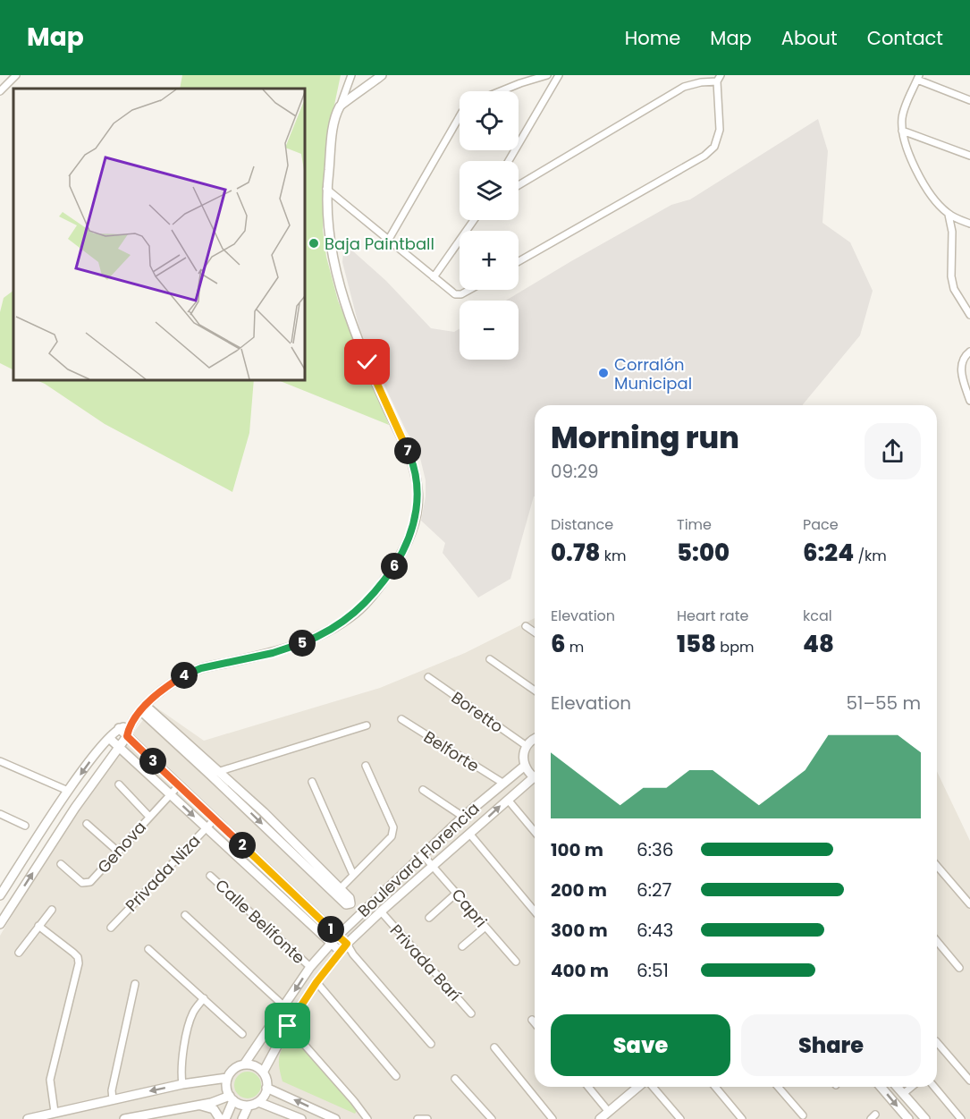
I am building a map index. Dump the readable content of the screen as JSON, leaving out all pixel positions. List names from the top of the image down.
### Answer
{
  "streets": {
    "street": [
      "Boretto",
      "Belforte",
      "Genova",
      "Boulevard Florencia",
      "Privada Niza",
      "Capri",
      "Calle Belifonte",
      "Privada Barí"
    ]
  },
  "crossings": [
    ["Belforte", "Boulevard Florencia"],
    ["Boulevard Florencia", "Capri"],
    ["Boulevard Florencia", "Calle Belifonte"],
    ["Boulevard Florencia", "Privada Barí"]
  ],
  "places": ["Baja Paintball", "Corralón Municipal"],
  "page": {
    "header": "Map",
    "nav": [
      "Home",
      "Map",
      "About",
      "Contact"
    ],
    "map_buttons": ["+", "−"],
    "heading": ["Morning run", "09:29"],
    "pins": [
      "7",
      "6",
      "5",
      "4",
      "3",
      "2",
      "1"
    ],
    "stats": [
      ["Distance", "0.78 km"],
      ["Time", "5:00"],
      ["Pace", "6:24 /km"],
      ["Elevation", "6 m"],
      ["Heart rate", "158 bpm"],
      ["kcal", "48"]
    ],
    "chart": ["Elevation", "51–55 m"],
    "list": [
      {
        "name": "100 m",
        "note": "6:36"
      },
      {
        "name": "200 m",
        "note": "6:27"
      },
      {
        "name": "300 m",
        "note": "6:43"
      },
      {
        "name": "400 m",
        "note": "6:51"
      }
    ],
    "buttons": ["Save", "Share"]
  }
}
